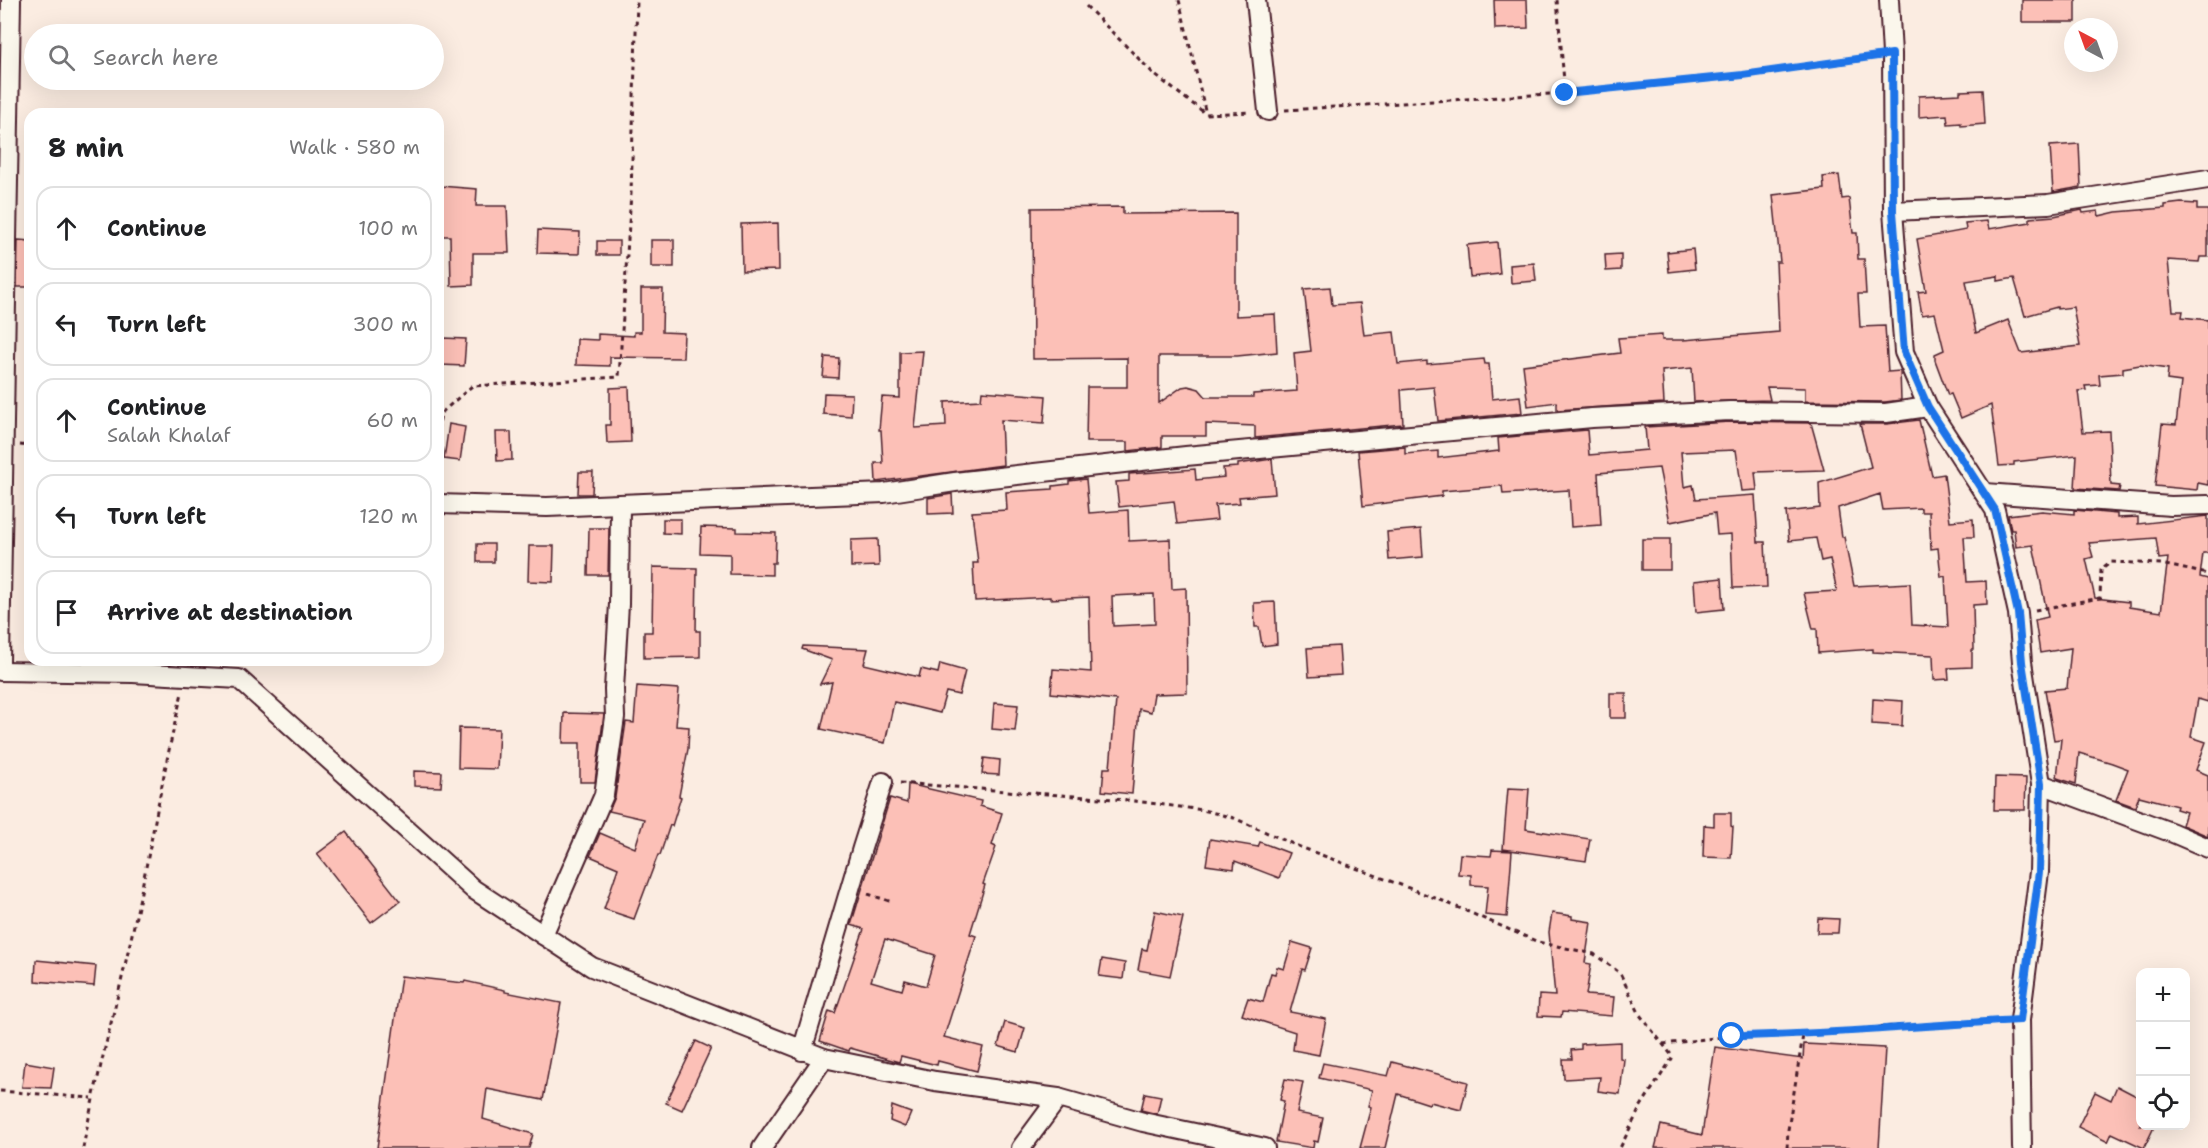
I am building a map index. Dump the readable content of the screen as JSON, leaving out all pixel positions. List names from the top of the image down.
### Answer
{
  "north": "top left",
  "page": {
    "search": "Search here",
    "heading": ["8 min", "Walk · 580 m"],
    "list": [
      ["Continue", "100 m"],
      ["Turn left", "300 m"],
      ["Continue", "Salah Khalaf", "60 m"],
      ["Turn left", "120 m"],
      "Arrive at destination"
    ],
    "map_buttons": ["+", "−"]
  }
}
